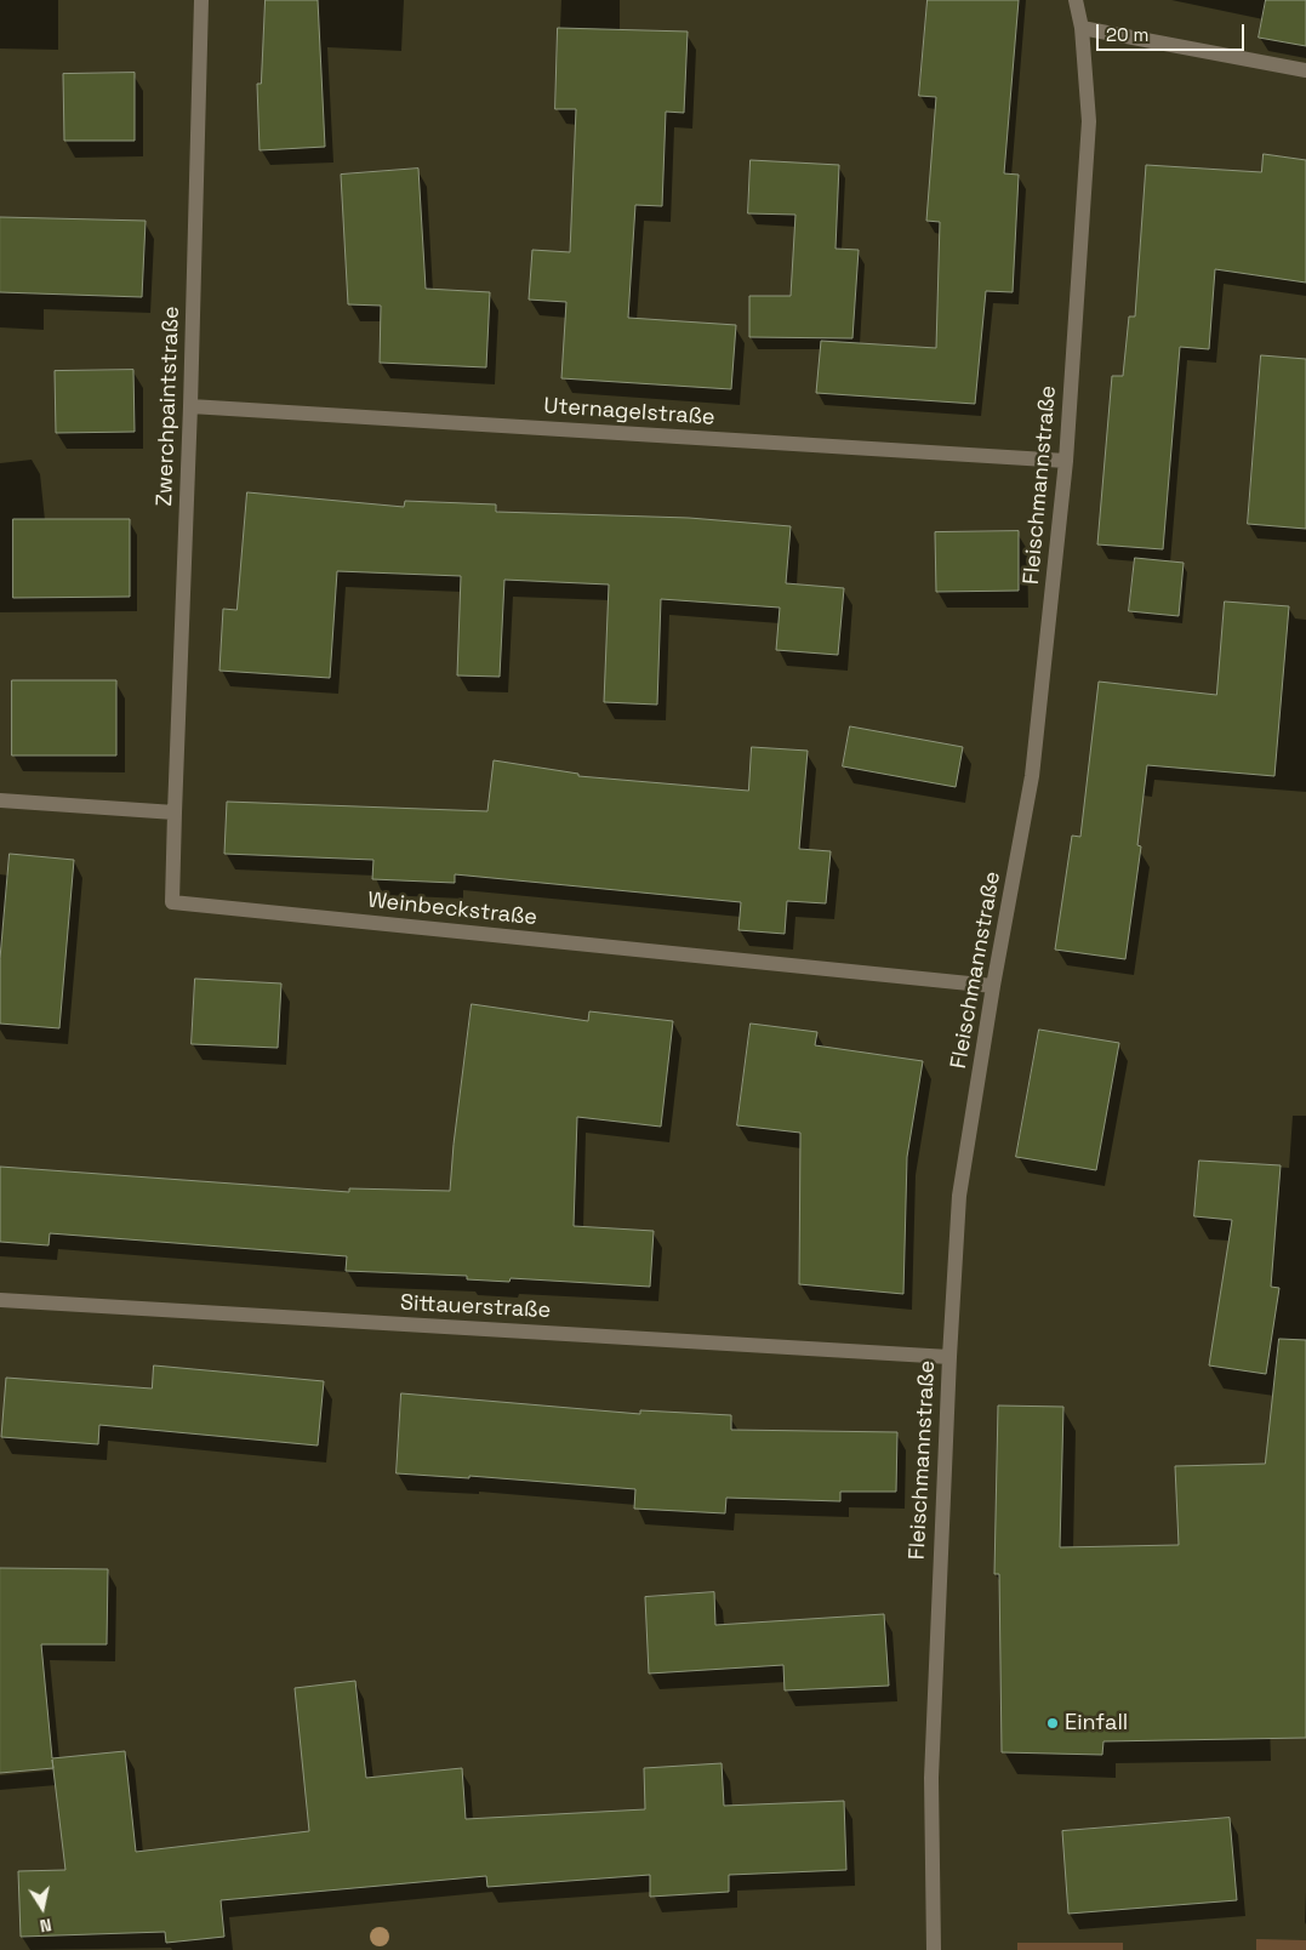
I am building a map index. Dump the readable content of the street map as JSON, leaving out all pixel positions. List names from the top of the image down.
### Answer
{
  "streets": {
    "street": [
      "Zwerchpaintstraße",
      "Uternagelstraße",
      "Fleischmannstraße",
      "Weinbeckstraße",
      "Sittauerstraße"
    ]
  },
  "crossings": [
    ["Zwerchpaintstraße", "Uternagelstraße"],
    ["Zwerchpaintstraße", "Weinbeckstraße"],
    ["Uternagelstraße", "Fleischmannstraße"],
    ["Fleischmannstraße", "Weinbeckstraße"],
    ["Fleischmannstraße", "Sittauerstraße"]
  ],
  "places": ["Einfall"],
  "scale_bar": "20 m",
  "north": "bottom"
}
